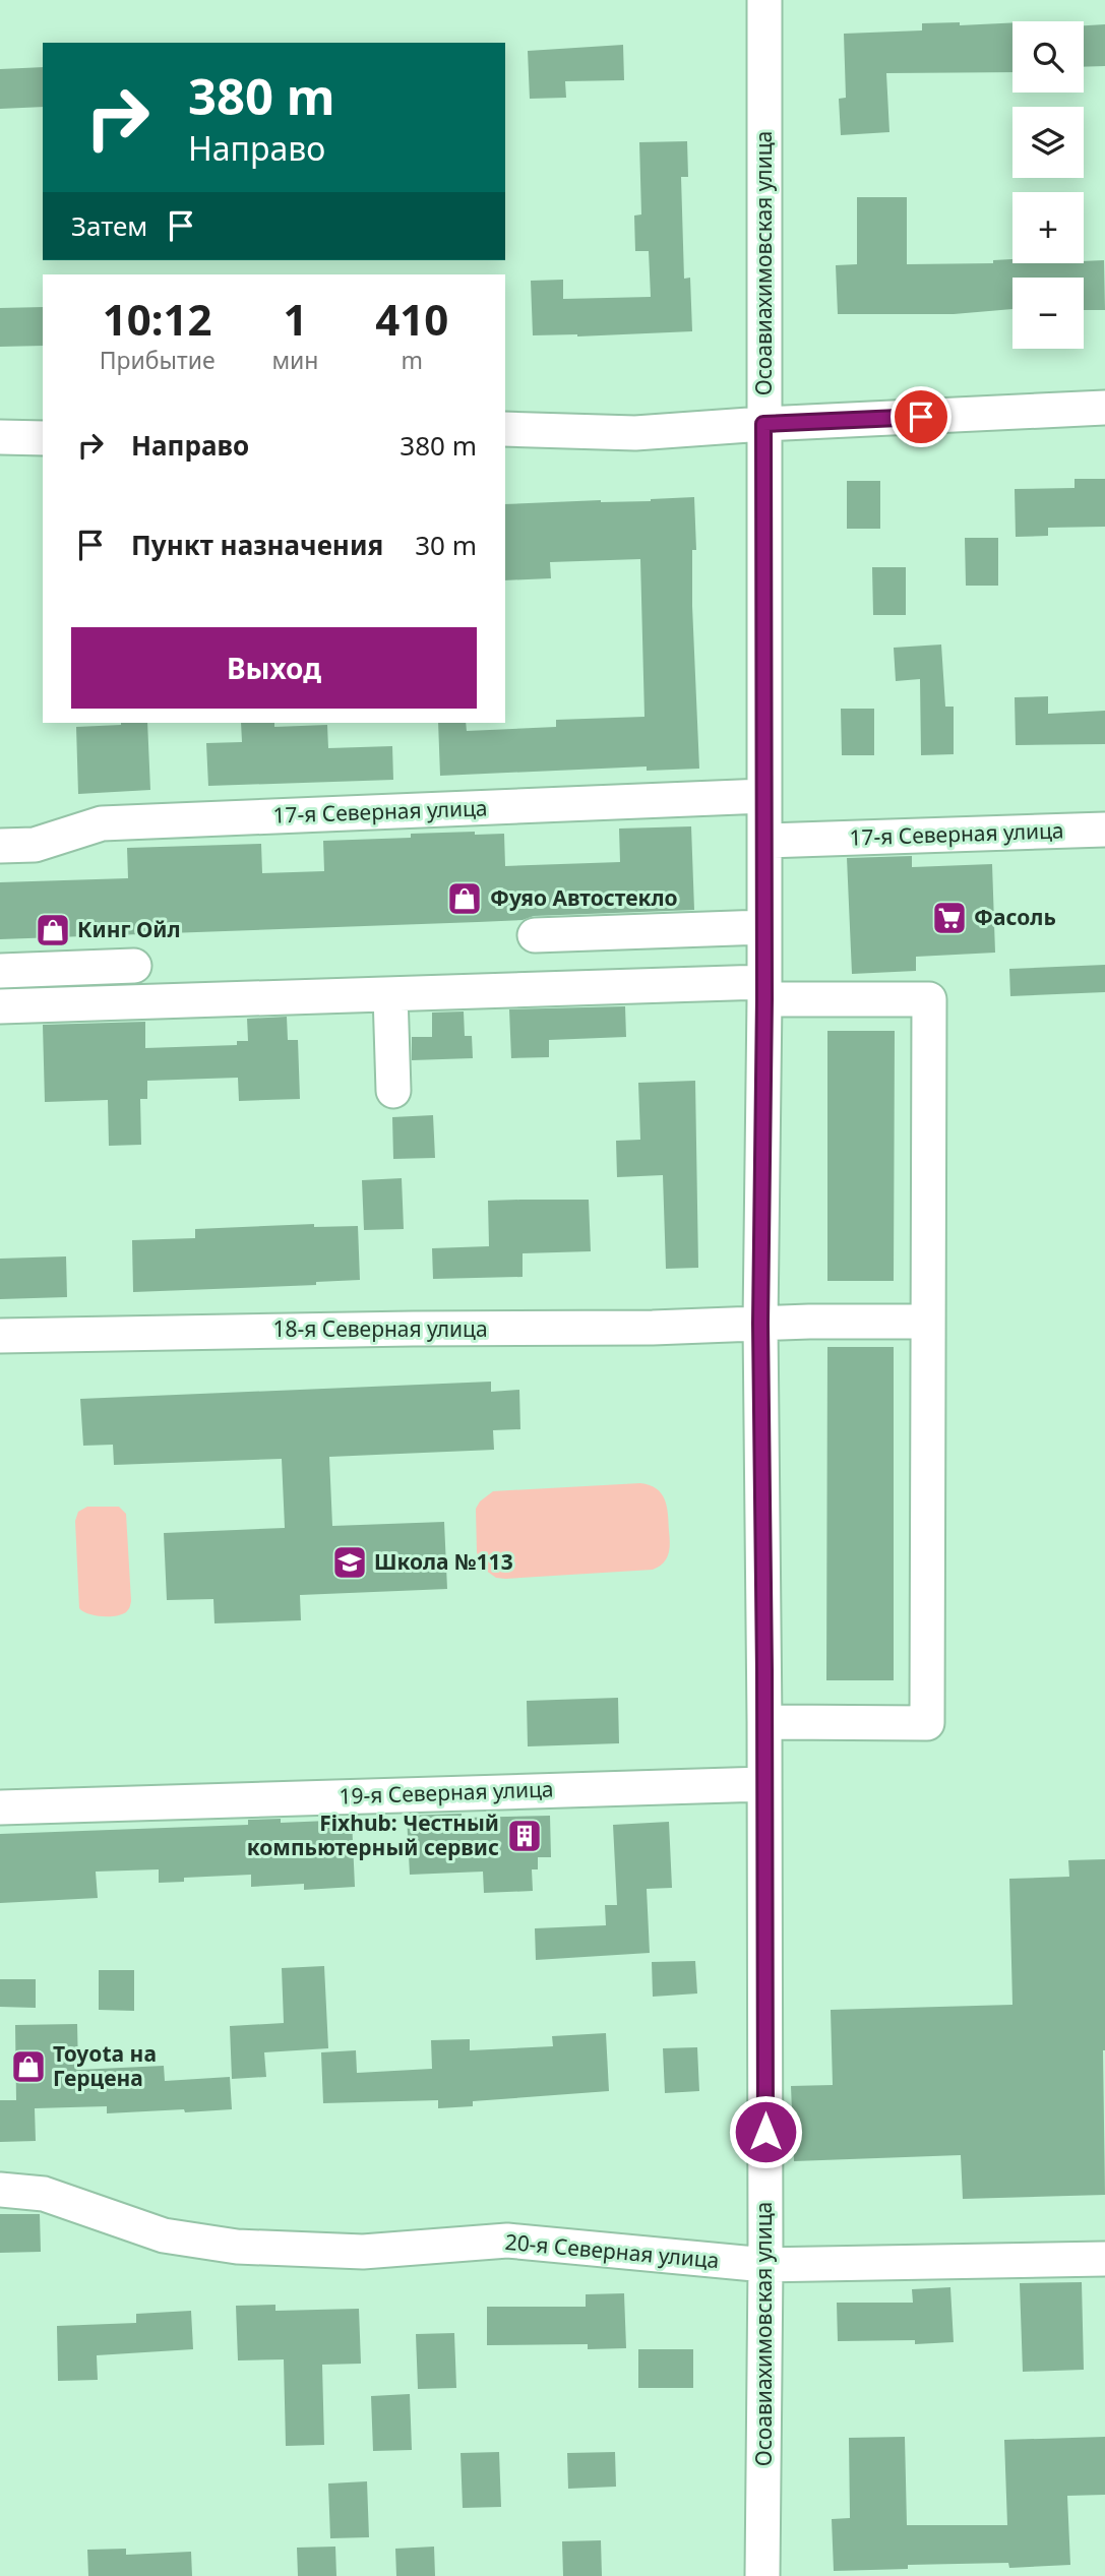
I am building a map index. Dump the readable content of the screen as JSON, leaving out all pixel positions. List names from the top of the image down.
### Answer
{
  "streets": {
    "street": [
      "Осоавиахимовская улица",
      "17-я Северная улица",
      "18-я Северная улица",
      "19-я Северная улица",
      "20-я Северная улица"
    ]
  },
  "crossings": [
    ["Осоавиахимовская улица", "17-я Северная улица"],
    ["Осоавиахимовская улица", "18-я Северная улица"],
    ["Осоавиахимовская улица", "19-я Северная улица"],
    ["Осоавиахимовская улица", "20-я Северная улица"]
  ],
  "places": {
    "shop": ["Фуяо Автостекло", "Кинг Ойл", "Toyota на Герцена"],
    "supermarket": ["Фасоль"],
    "school or university": ["Школа №113"],
    "building": ["Fixhub: Честный компьютерный сервис"]
  },
  "page": {
    "map_buttons": ["+", "−"],
    "turn": ["380 m", "Направо"],
    "then": "Затем",
    "eta": [
      "10:12",
      "Прибытие",
      "1",
      "мин",
      "410",
      "m"
    ],
    "list": [
      {
        "name": "Направо",
        "value": "380 m"
      },
      {
        "name": "Пункт назначения",
        "value": "30 m"
      }
    ],
    "buttons": "Выход"
  }
}
